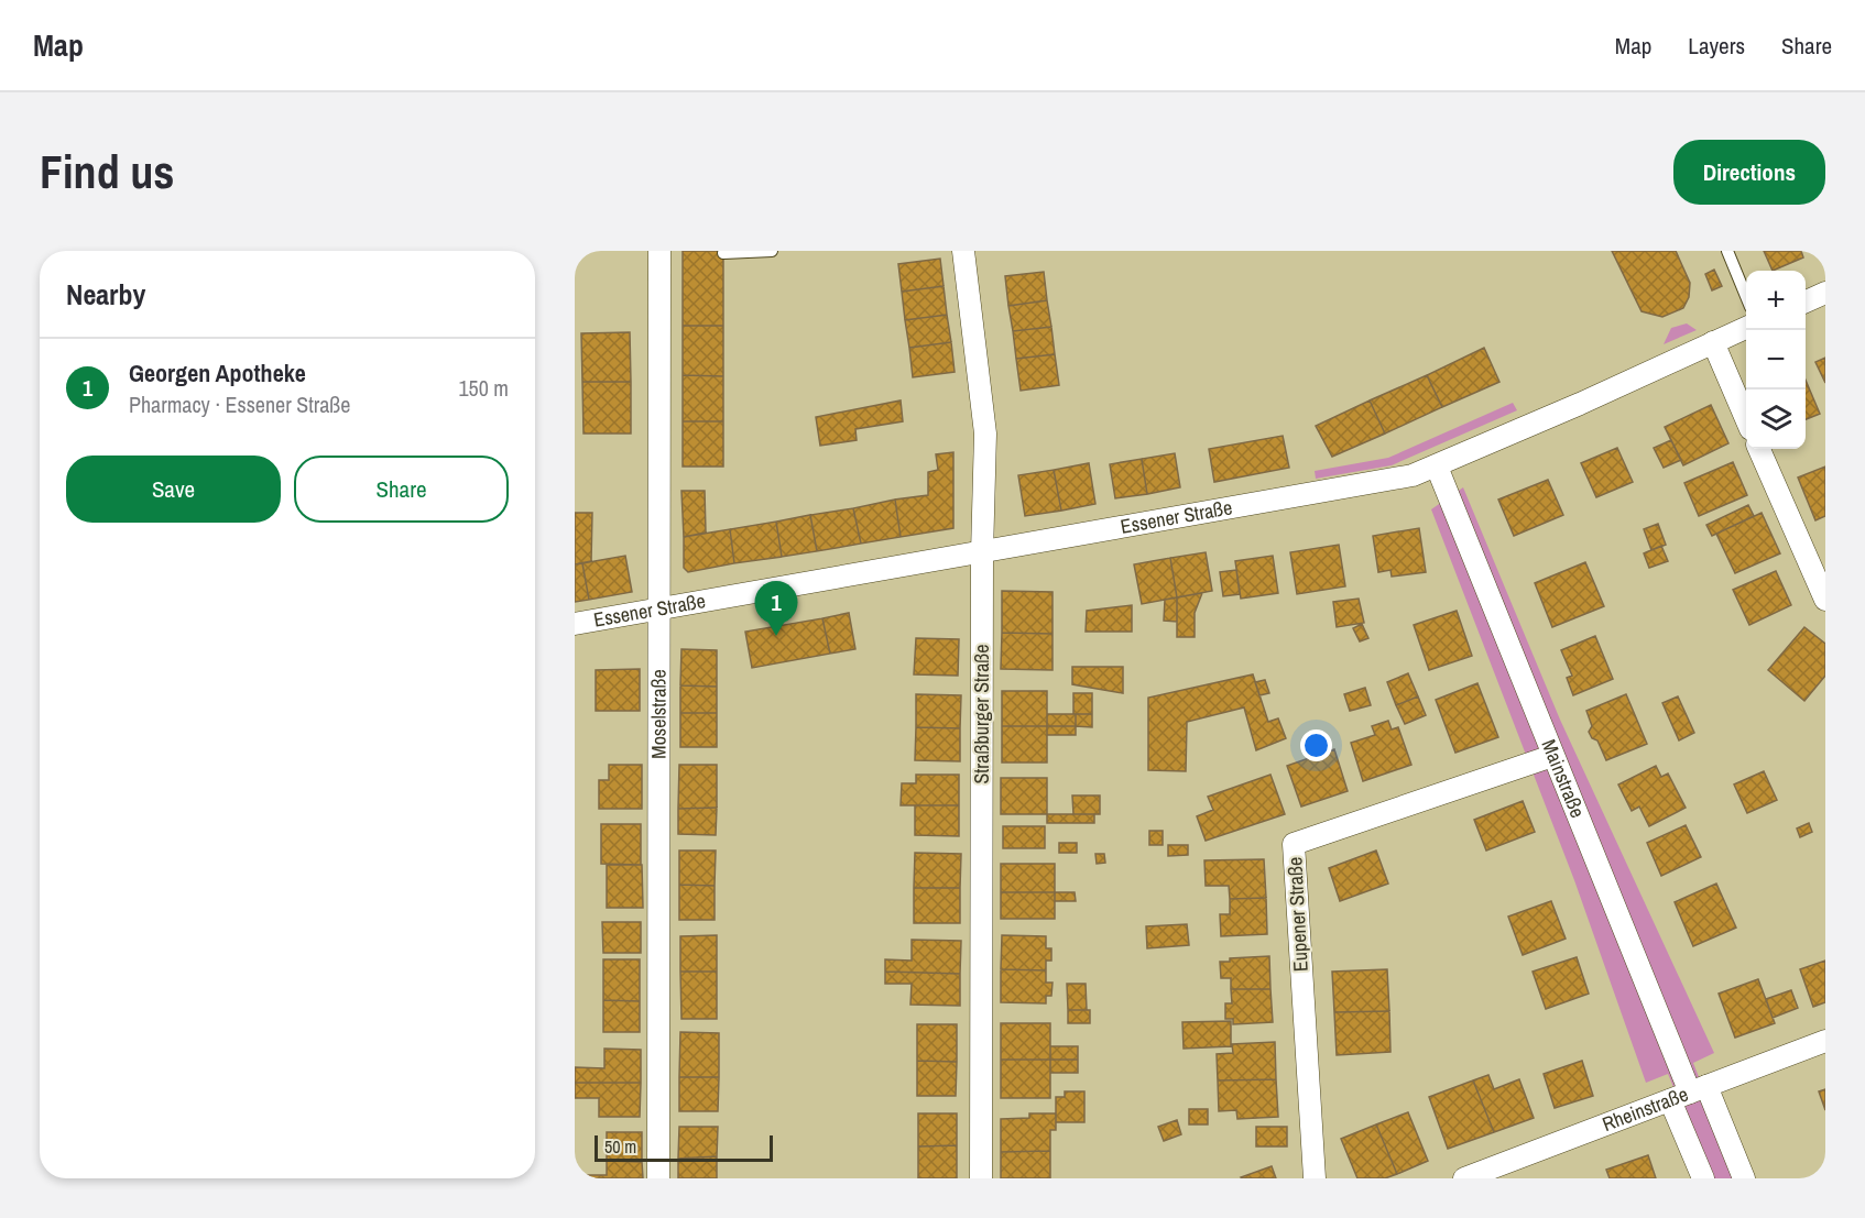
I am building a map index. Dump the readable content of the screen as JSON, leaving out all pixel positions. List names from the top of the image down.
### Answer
{
  "streets": {
    "street": [
      "Essener Straße",
      "Moselstraße",
      "Straßburger Straße",
      "Mainstraße",
      "Eupener Straße",
      "Rheinstraße"
    ]
  },
  "crossings": [
    ["Essener Straße", "Moselstraße"],
    ["Essener Straße", "Straßburger Straße"],
    ["Essener Straße", "Mainstraße"],
    ["Mainstraße", "Eupener Straße"],
    ["Mainstraße", "Rheinstraße"]
  ],
  "scale_bar": "50 m",
  "page": {
    "header": "Map",
    "nav": ["Map", "Layers", "Share"],
    "buttons": [
      "Directions",
      ["Save", "Share"]
    ],
    "title": "Find us",
    "heading": "Nearby",
    "map_buttons": ["+", "−"],
    "list": [
      {
        "mark": "1",
        "name": "Georgen Apotheke",
        "note": "Pharmacy · Essener Straße",
        "value": "150 m"
      }
    ],
    "pins": "1",
    "scale": "50 m"
  }
}
